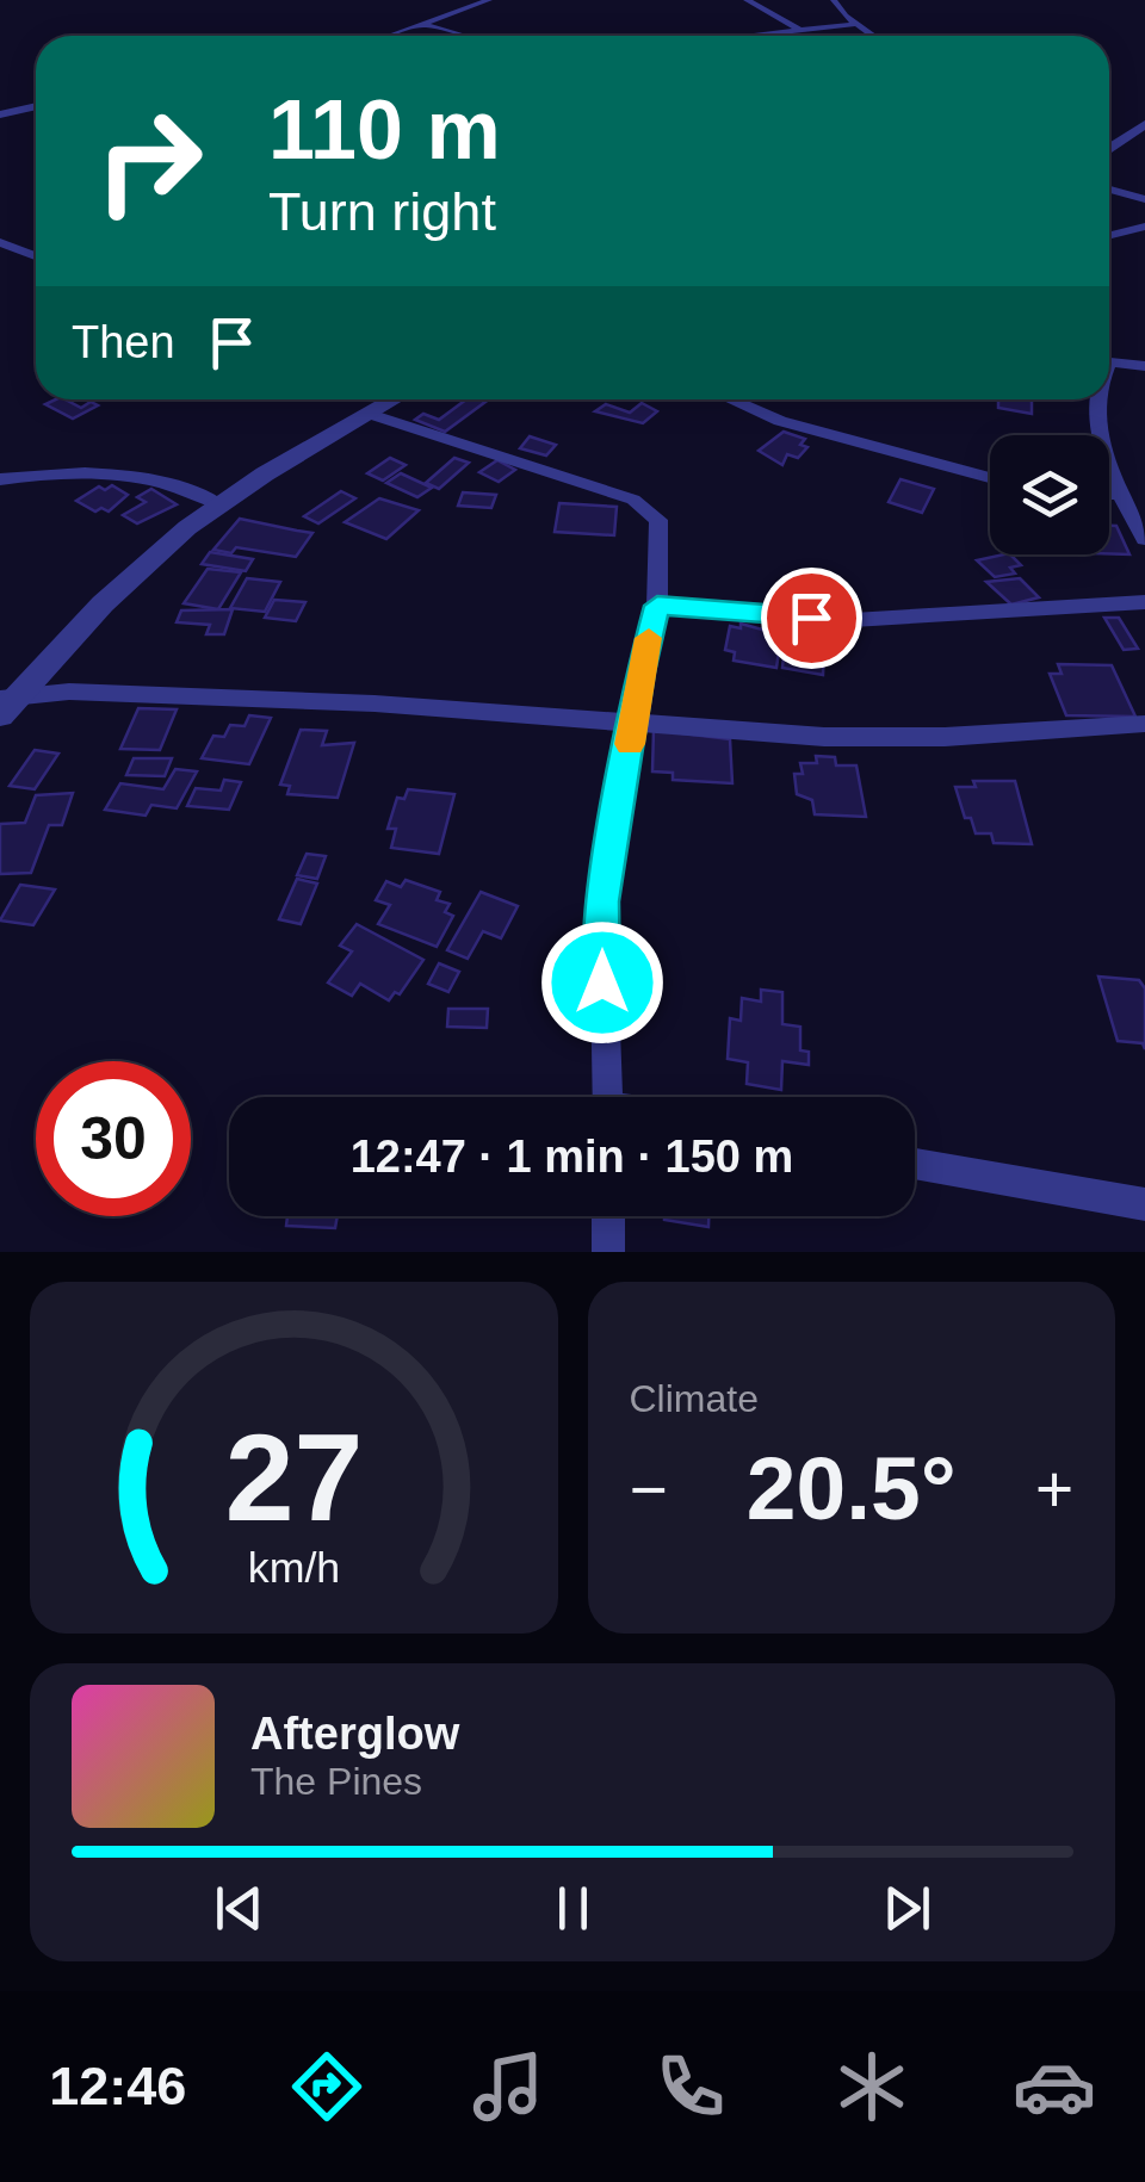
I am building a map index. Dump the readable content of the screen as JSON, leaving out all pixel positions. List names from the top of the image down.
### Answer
{
  "page": {
    "turn": ["110 m", "Turn right"],
    "then": "Then",
    "limit": "30",
    "trip": "12:47 · 1 min · 150 m",
    "tile": "Climate",
    "heat": ["−", "20.5°", "+"],
    "song": ["Afterglow", "The Pines"],
    "tabs": "12:46",
    "gauge": ["27", "km/h"]
  }
}
